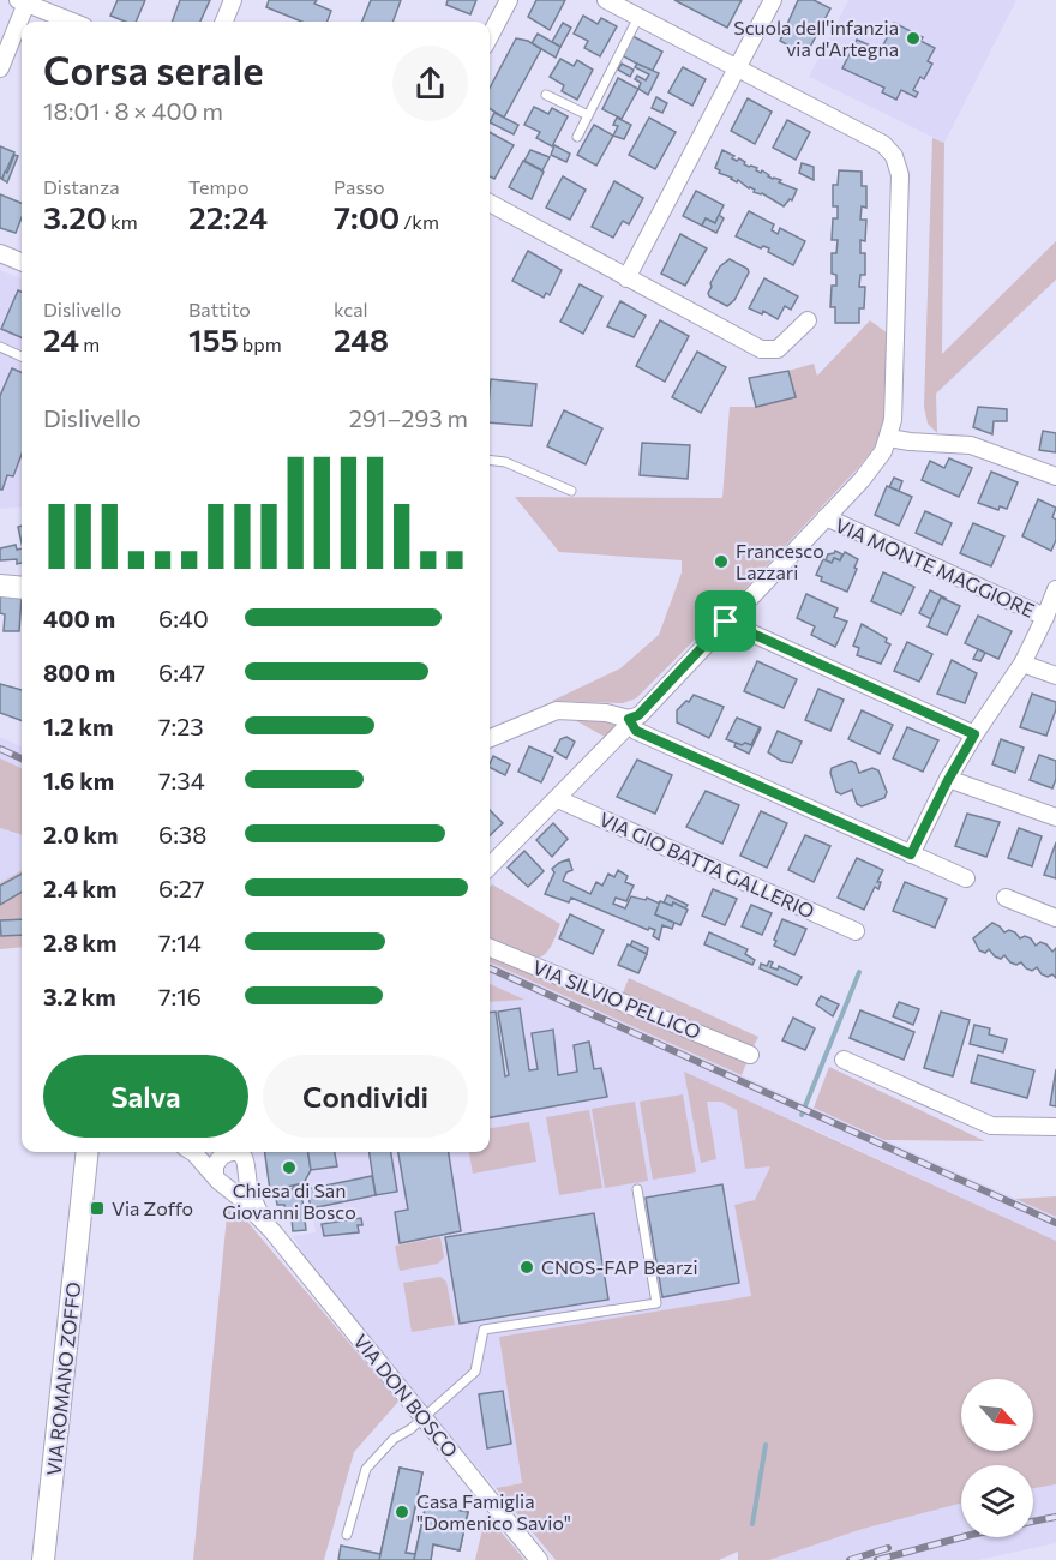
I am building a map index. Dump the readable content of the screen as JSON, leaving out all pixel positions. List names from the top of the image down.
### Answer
{
  "streets": {
    "street": [
      "VIA MONTE MAGGIORE",
      "VIA GIO BATTA GALLERIO",
      "VIA SILVIO PELLICO",
      "VIA ROMANO ZOFFO",
      "VIA DON BOSCO"
    ]
  },
  "places": {
    "other": [
      "Scuola dell'infanzia via d'Artegna",
      "Francesco Lazzari",
      "Chiesa di San Giovanni Bosco",
      "CNOS-FAP Bearzi",
      "Casa Famiglia \"Domenico Savio\""
    ],
    "transit": ["Via Zoffo"]
  },
  "north": "bottom right",
  "page": {
    "heading": ["Corsa serale", "18:01 · 8 × 400 m"],
    "stats": [
      ["Distanza", "3.20 km"],
      ["Tempo", "22:24"],
      ["Passo", "7:00 /km"],
      ["Dislivello", "24 m"],
      ["Battito", "155 bpm"],
      ["kcal", "248"]
    ],
    "chart": ["Dislivello", "291–293 m"],
    "list": [
      {
        "name": "400 m",
        "note": "6:40"
      },
      {
        "name": "800 m",
        "note": "6:47"
      },
      {
        "name": "1.2 km",
        "note": "7:23"
      },
      {
        "name": "1.6 km",
        "note": "7:34"
      },
      {
        "name": "2.0 km",
        "note": "6:38"
      },
      {
        "name": "2.4 km",
        "note": "6:27"
      },
      {
        "name": "2.8 km",
        "note": "7:14"
      },
      {
        "name": "3.2 km",
        "note": "7:16"
      }
    ],
    "buttons": ["Salva", "Condividi"]
  }
}
